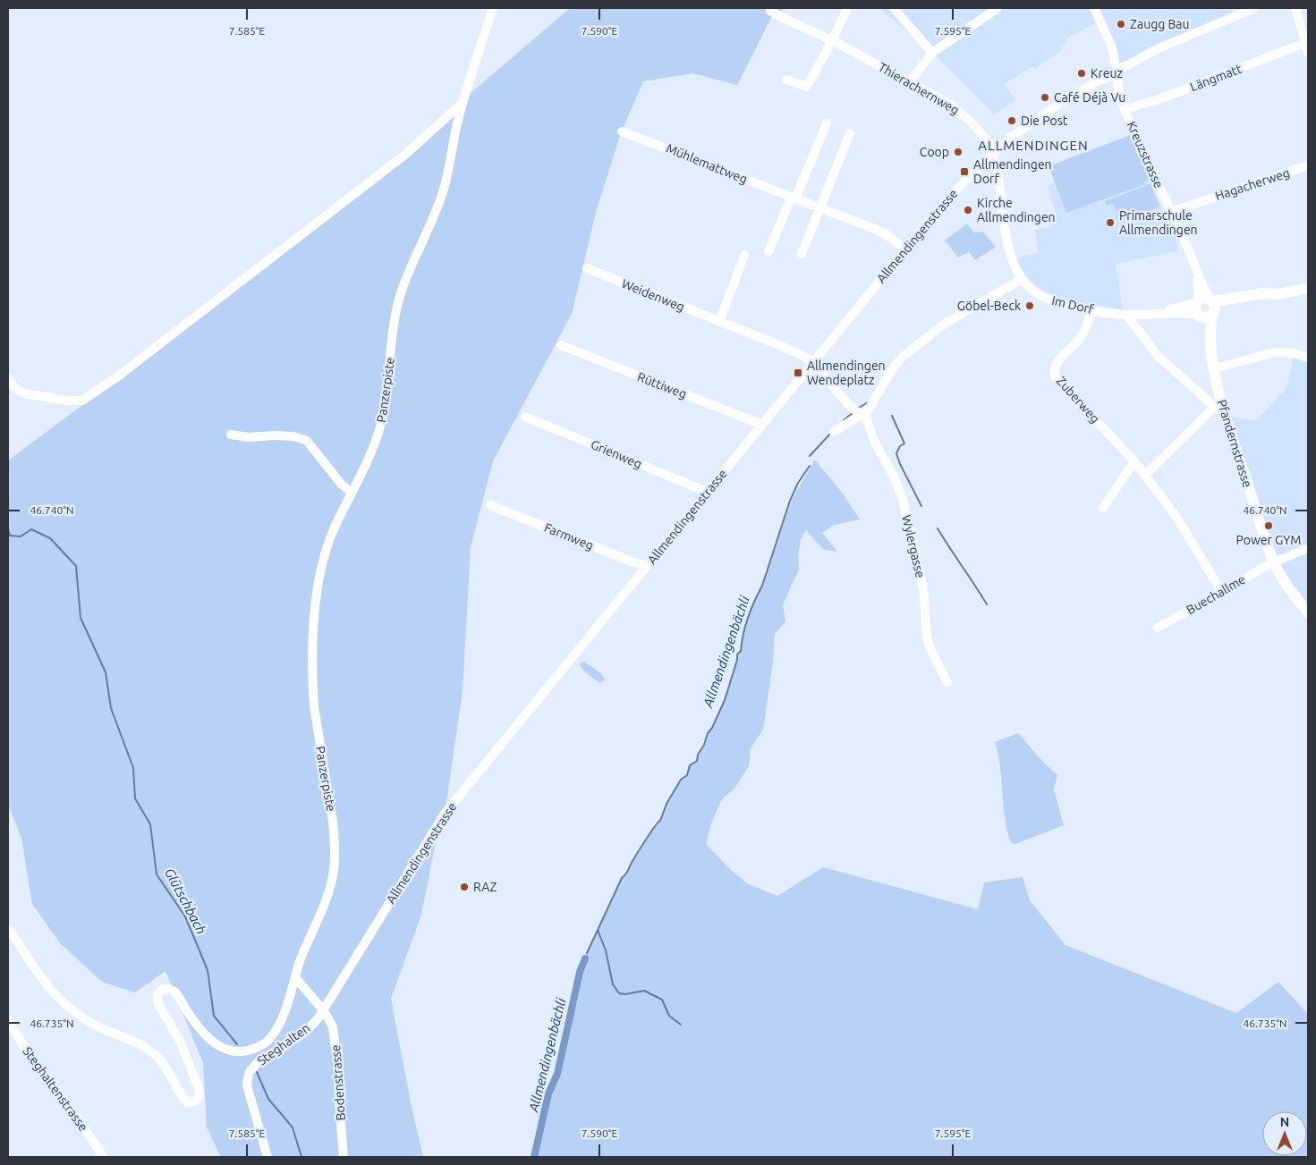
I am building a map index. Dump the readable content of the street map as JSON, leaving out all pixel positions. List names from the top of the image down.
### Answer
{
  "streets": {
    "main road": ["Pfandernstrasse"],
    "street": [
      "Längmatt",
      "Thierachernweg",
      "Kreuzstrasse",
      "Mühlemattweg",
      "Hagacherweg",
      "Allmendingenstrasse",
      "Weidenweg",
      "Im Dorf",
      "Rüttiweg",
      "Panzerpiste",
      "Zuberweg",
      "Grienweg",
      "Farmweg",
      "Wylergasse",
      "Buechallme",
      "Steghalten",
      "Bodenstrasse",
      "Steghaltenstrasse"
    ]
  },
  "crossings": [
    ["Längmatt", "Kreuzstrasse"],
    ["Thierachernweg", "Allmendingenstrasse"],
    ["Thierachernweg", "Im Dorf"],
    ["Kreuzstrasse", "Hagacherweg"],
    ["Kreuzstrasse", "Allmendingenstrasse"],
    ["Kreuzstrasse", "Im Dorf"],
    ["Kreuzstrasse", "Pfandernstrasse"],
    ["Mühlemattweg", "Allmendingenstrasse"],
    ["Allmendingenstrasse", "Weidenweg"],
    ["Allmendingenstrasse", "Im Dorf"],
    ["Allmendingenstrasse", "Rüttiweg"],
    ["Allmendingenstrasse", "Grienweg"],
    ["Allmendingenstrasse", "Farmweg"],
    ["Allmendingenstrasse", "Wylergasse"],
    ["Allmendingenstrasse", "Steghalten"],
    ["Allmendingenstrasse", "Bodenstrasse"],
    ["Weidenweg", "Wylergasse"],
    ["Im Dorf", "Zuberweg"],
    ["Im Dorf", "Pfandernstrasse"],
    ["Panzerpiste", "Bodenstrasse"],
    ["Zuberweg", "Buechallme"],
    ["Pfandernstrasse", "Buechallme"],
    ["Steghalten", "Bodenstrasse"]
  ],
  "districts": ["ALLMENDINGEN"],
  "water": ["Allmendingenbächli", "Glütschbach"],
  "places": {
    "other": [
      "Zaugg Bau",
      "Kreuz",
      "Café Déjà Vu",
      "Die Post",
      "Coop",
      "Kirche Allmendingen",
      "Primarschule Allmendingen",
      "Göbel-Beck",
      "Power GYM",
      "RAZ"
    ],
    "transit": ["Allmendingen Dorf", "Allmendingen Wendeplatz"]
  },
  "north": "top",
  "coordinates": [
    "7.585°E",
    "7.590°E",
    "7.595°E",
    "46.740°N",
    "46.735°N"
  ]
}
